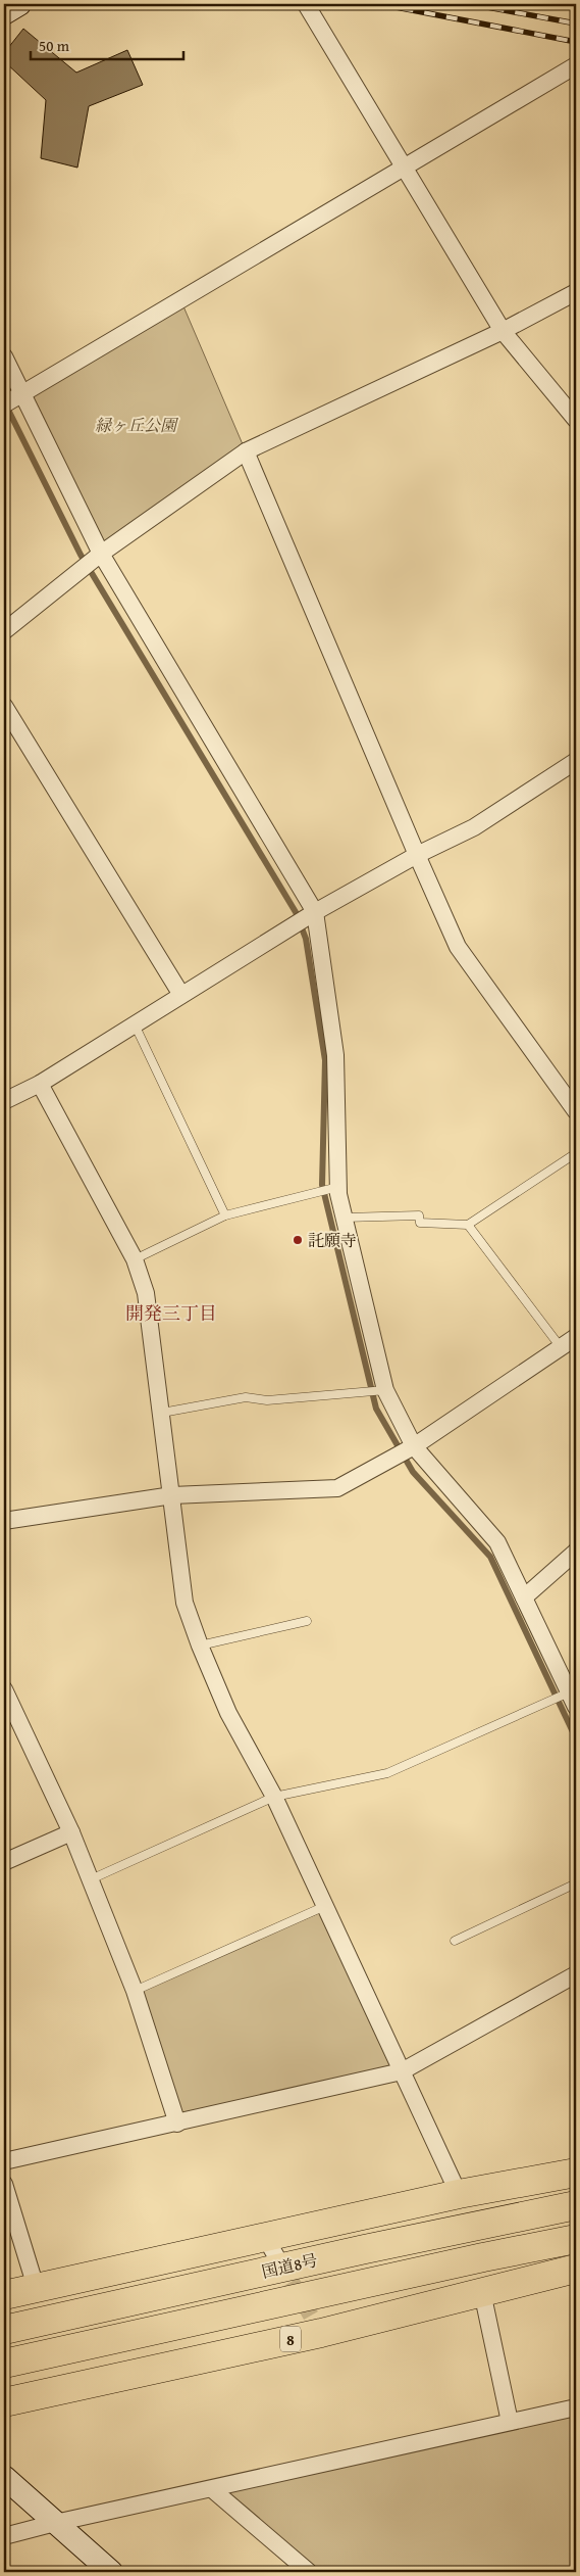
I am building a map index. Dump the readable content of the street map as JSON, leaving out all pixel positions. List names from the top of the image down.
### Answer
{
  "streets": {
    "highway": ["国道8号", "8"]
  },
  "districts": ["開発三丁目"],
  "parks": ["緑ヶ丘公園"],
  "places": ["託願寺"],
  "scale_bar": "50 m"
}
